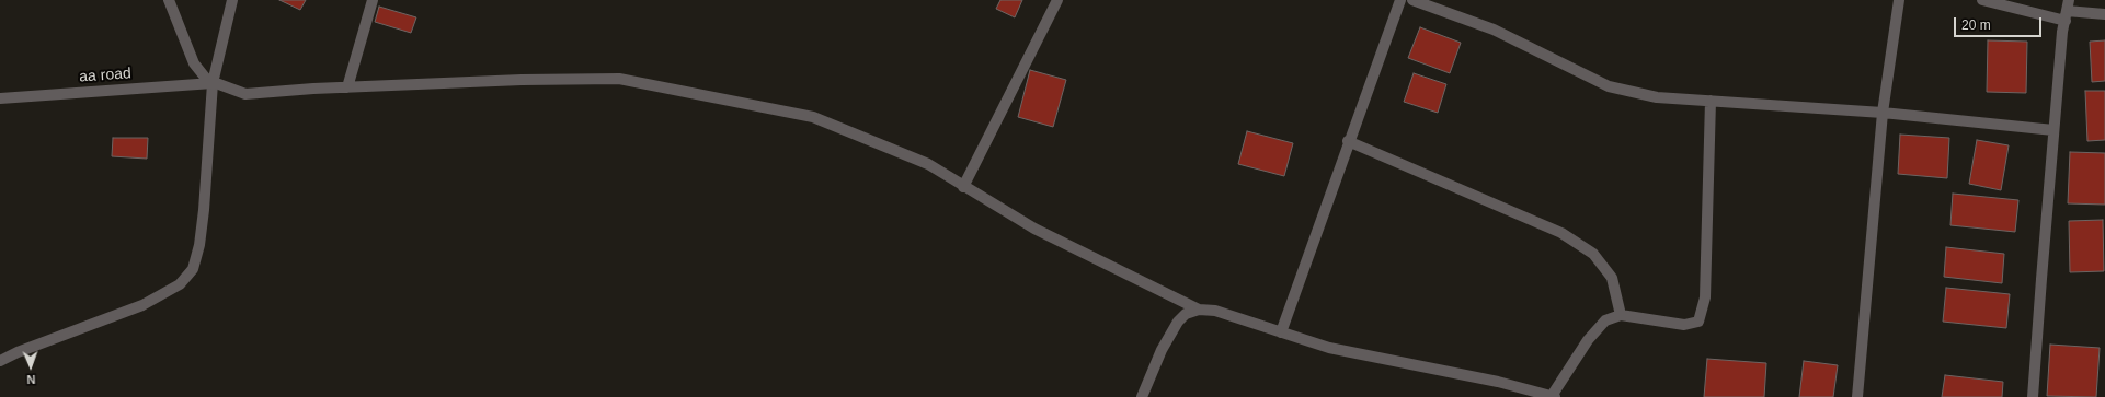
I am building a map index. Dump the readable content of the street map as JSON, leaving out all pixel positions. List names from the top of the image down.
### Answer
{
  "streets": {
    "street": ["aa road"]
  },
  "scale_bar": "20 m",
  "north": "bottom"
}
